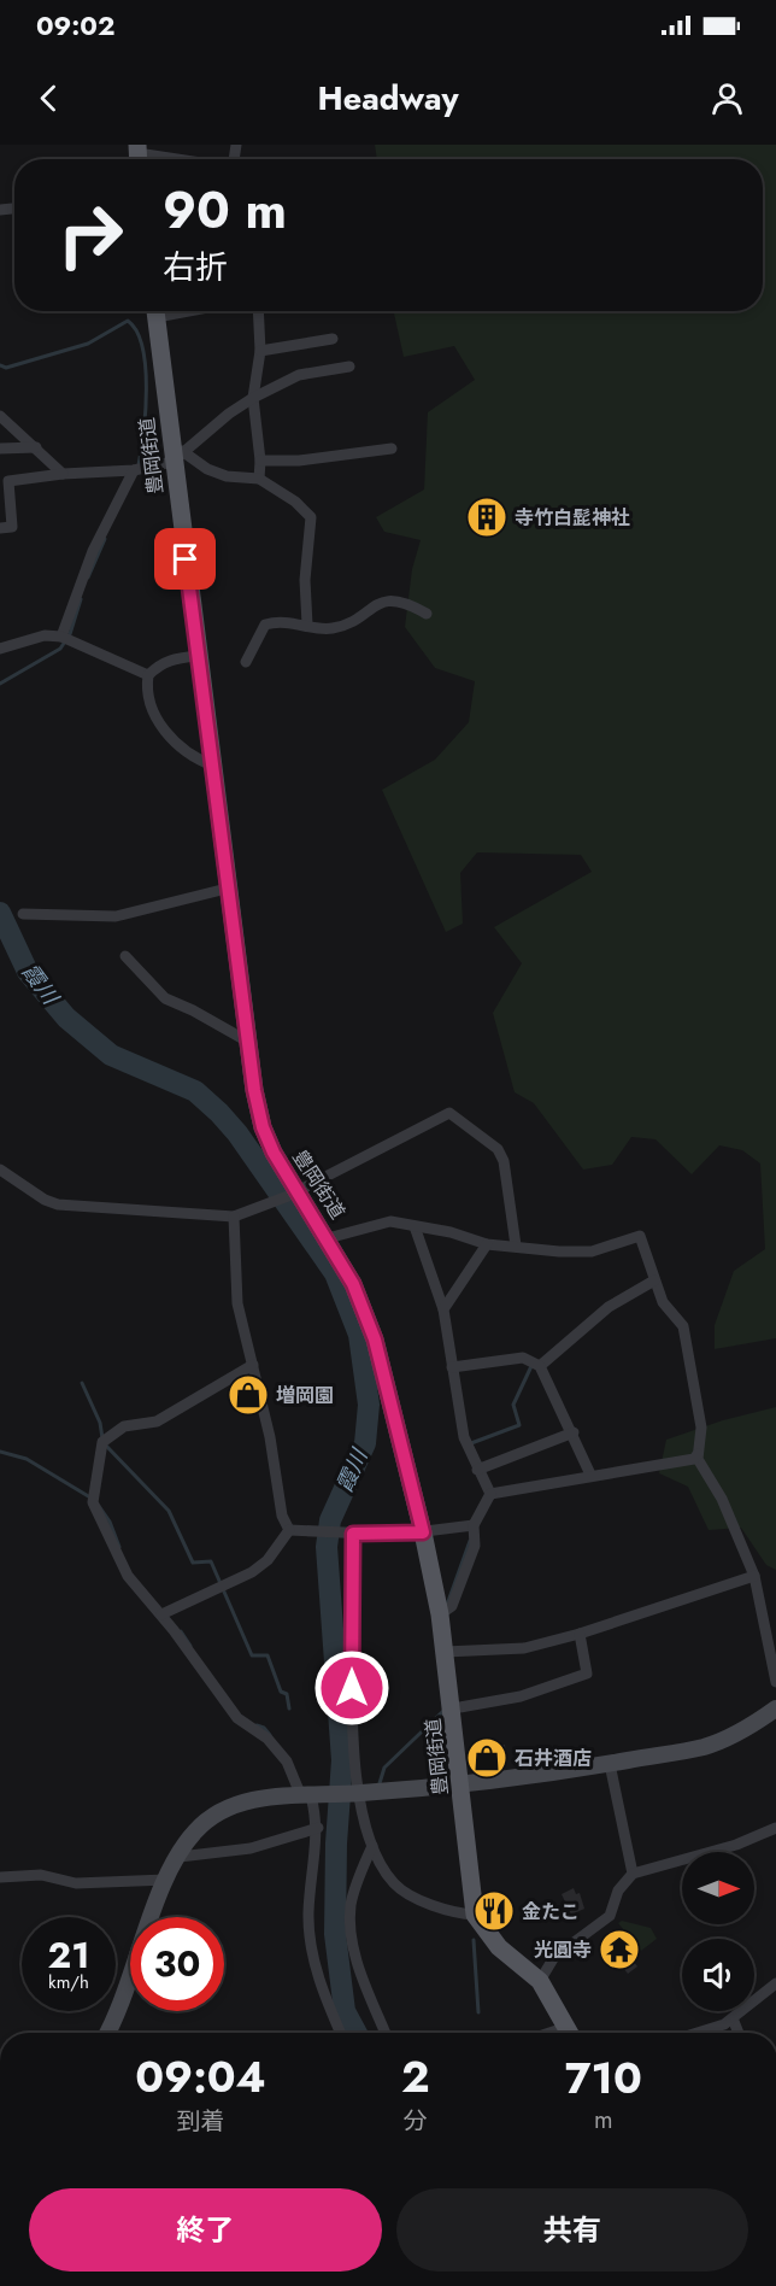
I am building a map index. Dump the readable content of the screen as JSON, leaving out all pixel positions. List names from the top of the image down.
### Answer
{
  "streets": {
    "main road": ["豊岡街道"]
  },
  "water": ["霞川"],
  "places": {
    "building": ["寺竹白髭神社"],
    "shop": ["増岡園", "石井酒店"],
    "restaurant": ["金たこ"],
    "temple": ["光圓寺"]
  },
  "north": "right",
  "page": {
    "status": "09:02",
    "header": "Headway",
    "turn": ["90 m", "右折"],
    "speed": "21 km/h",
    "limit": "30",
    "eta": [
      "09:04",
      "到着",
      "2",
      "分",
      "710",
      "m"
    ],
    "buttons": ["終了", "共有"]
  }
}
